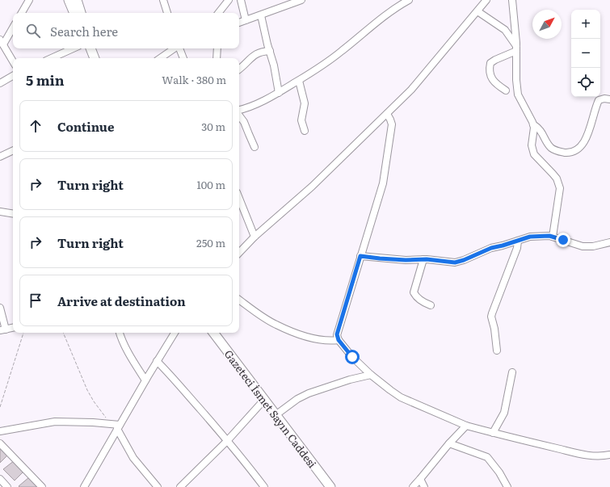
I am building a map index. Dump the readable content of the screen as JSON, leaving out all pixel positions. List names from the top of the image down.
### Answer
{
  "streets": {
    "street": ["Gazeteci İsmet Sayın Caddesi"]
  },
  "north": "top right",
  "page": {
    "map_buttons": ["+", "−"],
    "search": "Search here",
    "heading": ["5 min", "Walk · 380 m"],
    "list": [
      ["Continue", "30 m"],
      ["Turn right", "100 m"],
      ["Turn right", "250 m"],
      "Arrive at destination"
    ]
  }
}
